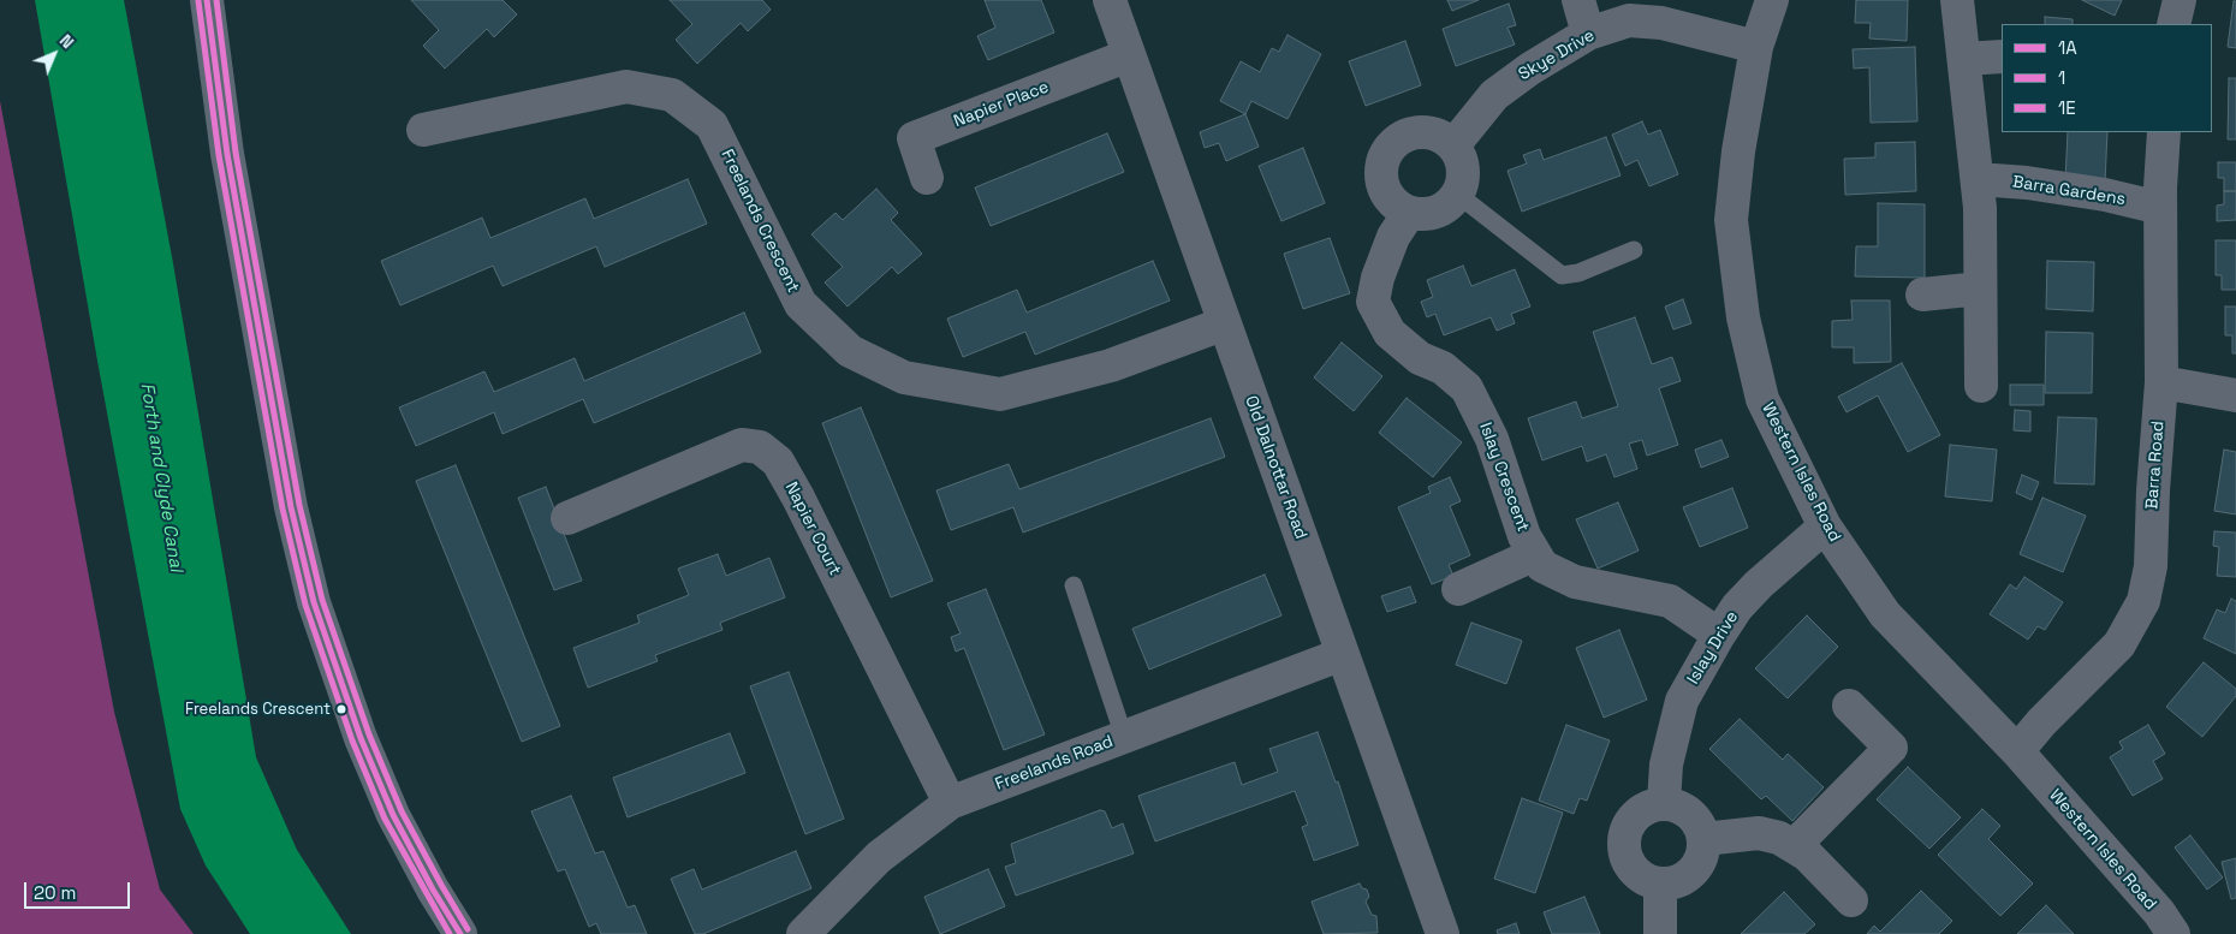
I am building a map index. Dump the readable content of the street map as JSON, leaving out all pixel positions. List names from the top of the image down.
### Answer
{
  "streets": {
    "street": [
      "Skye Drive",
      "Napier Place",
      "Barra Gardens",
      "Freelands Crescent",
      "Barra Road",
      "Old Dalnottar Road",
      "Western Isles Road",
      "Islay Crescent",
      "Napier Court",
      "Islay Drive",
      "Freelands Road"
    ]
  },
  "crossings": [
    ["Skye Drive", "Western Isles Road"],
    ["Skye Drive", "Islay Crescent"],
    ["Napier Place", "Old Dalnottar Road"],
    ["Barra Gardens", "Barra Road"],
    ["Freelands Crescent", "Old Dalnottar Road"],
    ["Barra Road", "Western Isles Road"],
    ["Old Dalnottar Road", "Freelands Road"],
    ["Western Isles Road", "Islay Drive"],
    ["Islay Crescent", "Islay Drive"],
    ["Napier Court", "Freelands Road"]
  ],
  "water": ["Forth and Clyde Canal"],
  "places": ["Freelands Crescent"],
  "lines": ["transit line 1A", "transit line 1E", "transit line 1"],
  "legend": ["1A", "1", "1E"],
  "scale_bar": "20 m",
  "north": "top right"
}
